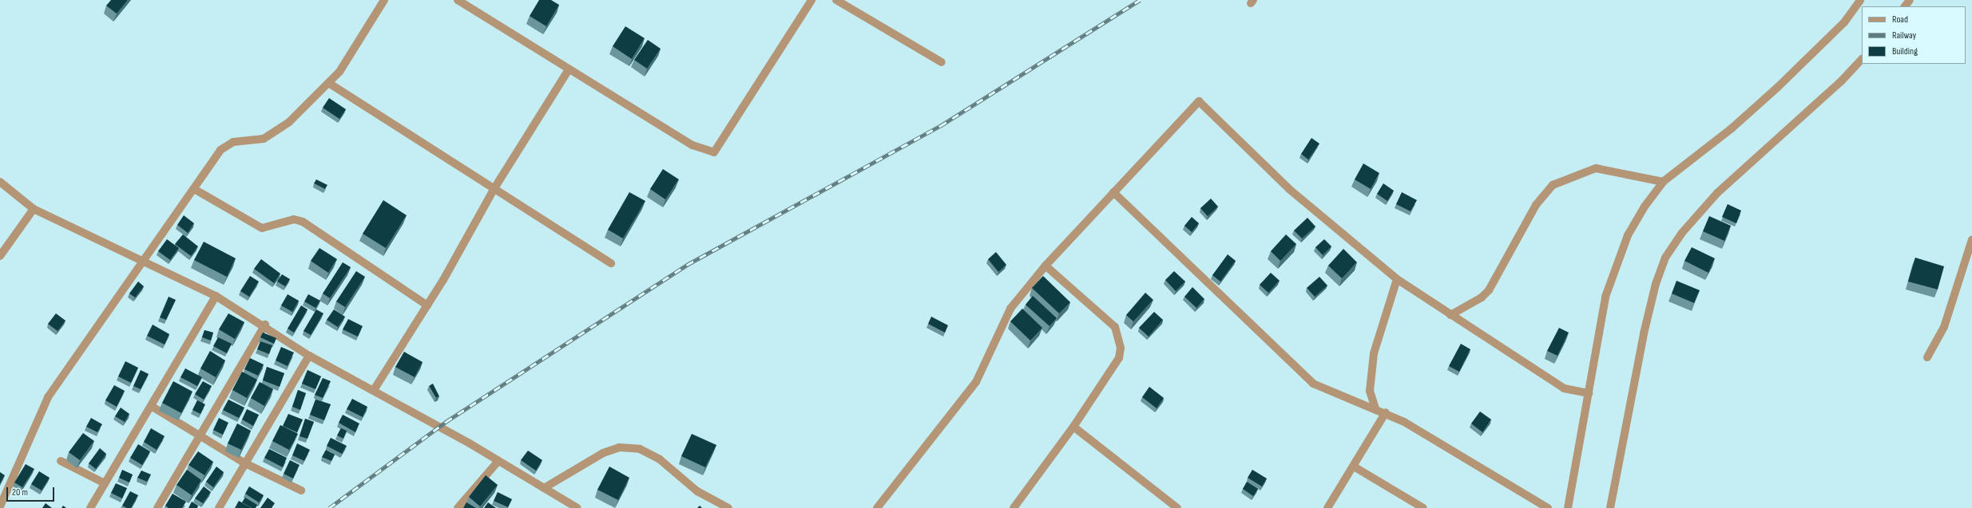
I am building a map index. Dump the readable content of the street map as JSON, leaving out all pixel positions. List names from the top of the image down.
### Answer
{
  "legend": ["Road", "Railway", "Building"],
  "scale_bar": "20 m"
}
